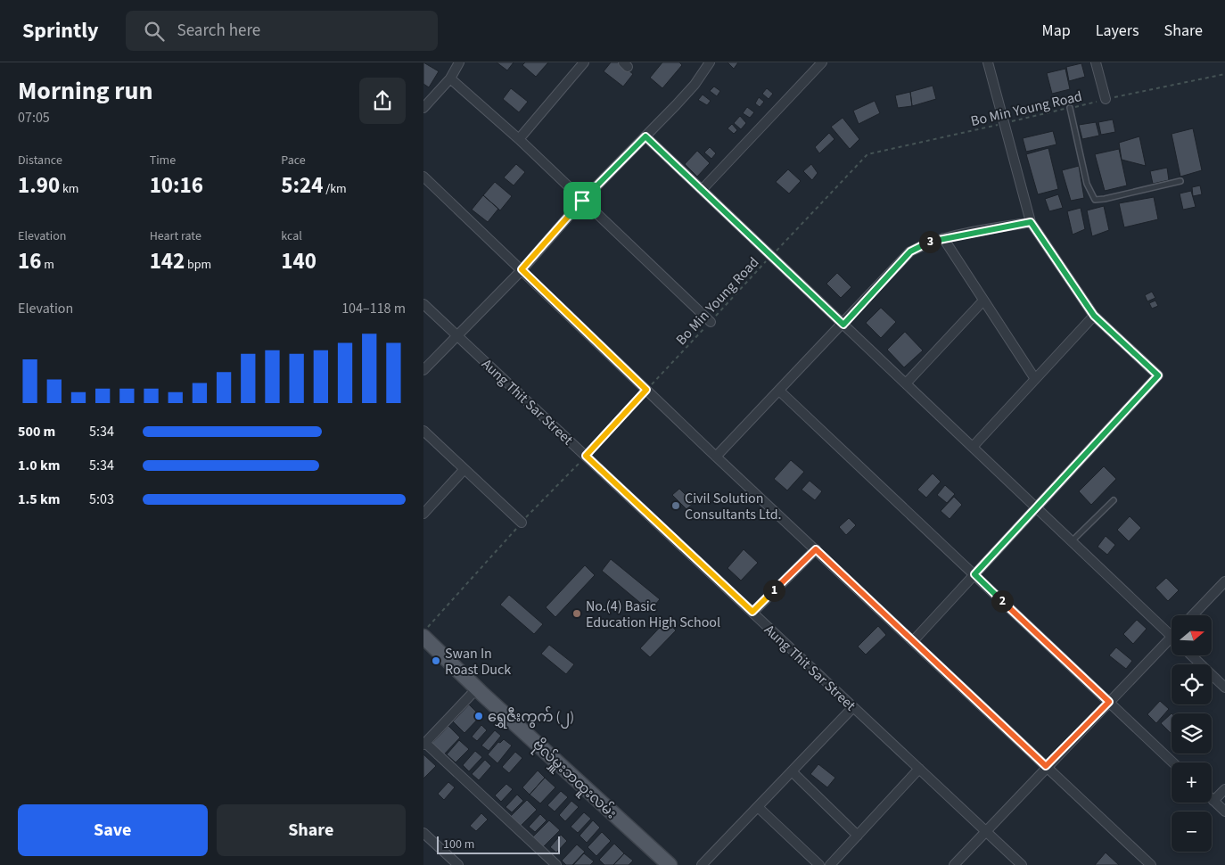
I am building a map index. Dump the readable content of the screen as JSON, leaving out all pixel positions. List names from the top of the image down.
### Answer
{
  "streets": {
    "main road": ["ဗိုလ်မှူးဘထူးလမ်း"],
    "street": ["Aung Thit Sar Street"],
    "path": ["Bo Min Young Road"]
  },
  "crossings": [
    ["Bo Min Young Road", "Aung Thit Sar Street"]
  ],
  "places": [
    "Civil Solution Consultants Ltd.",
    "No.(4) Basic Education High School",
    "Swan In Roast Duck",
    "ရွှေဇီးကွက် (၂)"
  ],
  "scale_bar": "100 m",
  "north": "right",
  "page": {
    "header": "Sprintly",
    "search": "Search here",
    "nav": ["Map", "Layers", "Share"],
    "heading": ["Morning run", "07:05"],
    "stats": [
      ["Distance", "1.90 km"],
      ["Time", "10:16"],
      ["Pace", "5:24 /km"],
      ["Elevation", "16 m"],
      ["Heart rate", "142 bpm"],
      ["kcal", "140"]
    ],
    "pins": ["3", "1", "2"],
    "chart": ["Elevation", "104–118 m"],
    "list": [
      {
        "name": "500 m",
        "note": "5:34"
      },
      {
        "name": "1.0 km",
        "note": "5:34"
      },
      {
        "name": "1.5 km",
        "note": "5:03"
      }
    ],
    "map_buttons": ["+", "−"],
    "buttons": ["Save", "Share"],
    "scale": "100 m"
  }
}
